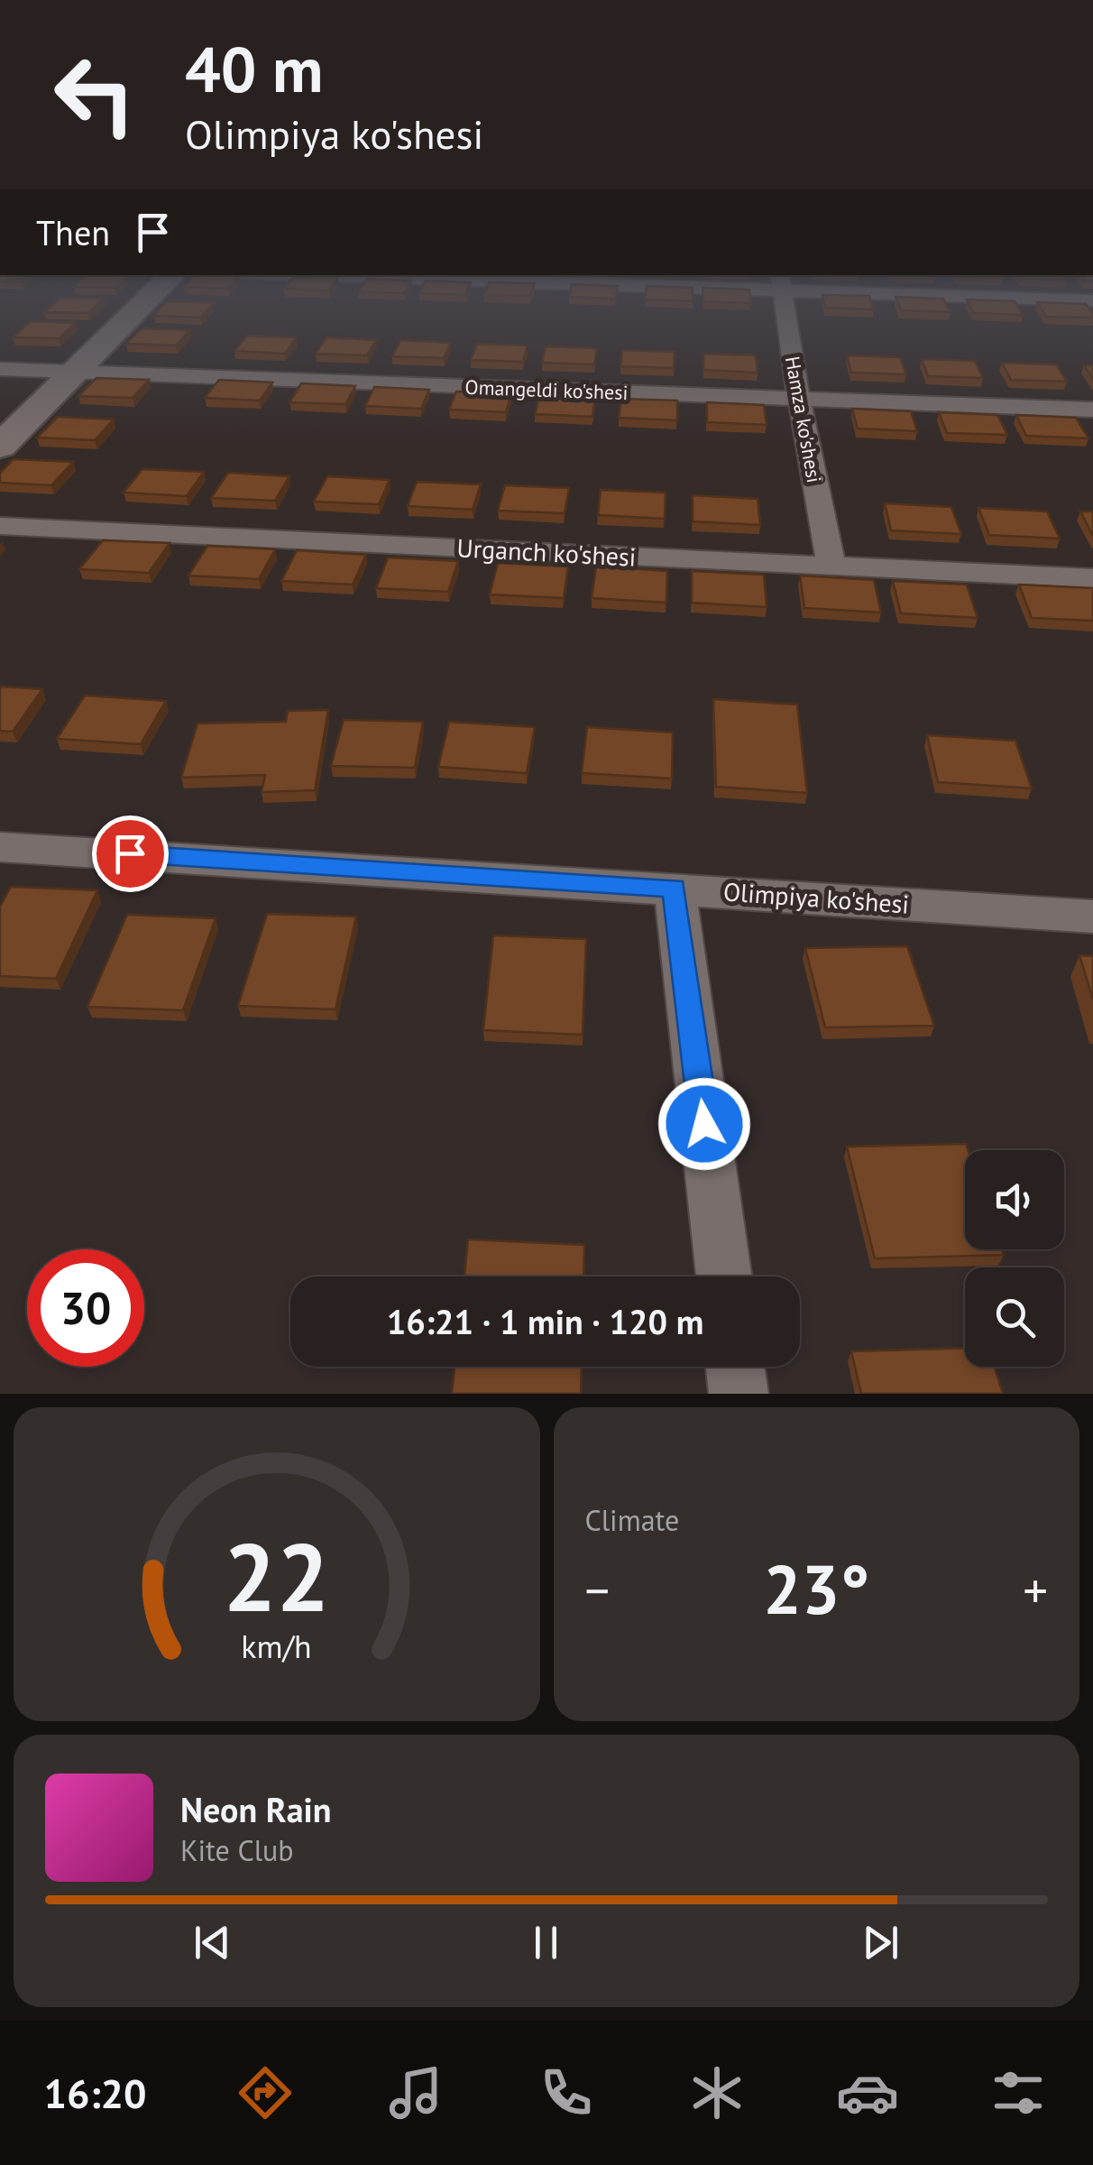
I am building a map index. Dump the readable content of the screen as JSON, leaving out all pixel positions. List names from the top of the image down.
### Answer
{
  "streets": {
    "street": [
      "Omangeldi ko'shesi",
      "Hamza ko'shesi",
      "Urganch ko'shesi",
      "Olimpiya ko'shesi"
    ]
  },
  "crossings": [
    ["Omangeldi ko'shesi", "Hamza ko'shesi"],
    ["Hamza ko'shesi", "Urganch ko'shesi"]
  ],
  "page": {
    "turn": ["40 m", "Olimpiya ko'shesi"],
    "then": "Then",
    "limit": "30",
    "trip": "16:21 · 1 min · 120 m",
    "tile": "Climate",
    "heat": ["−", "23°", "+"],
    "song": ["Neon Rain", "Kite Club"],
    "tabs": "16:20",
    "gauge": ["22", "km/h"]
  }
}
